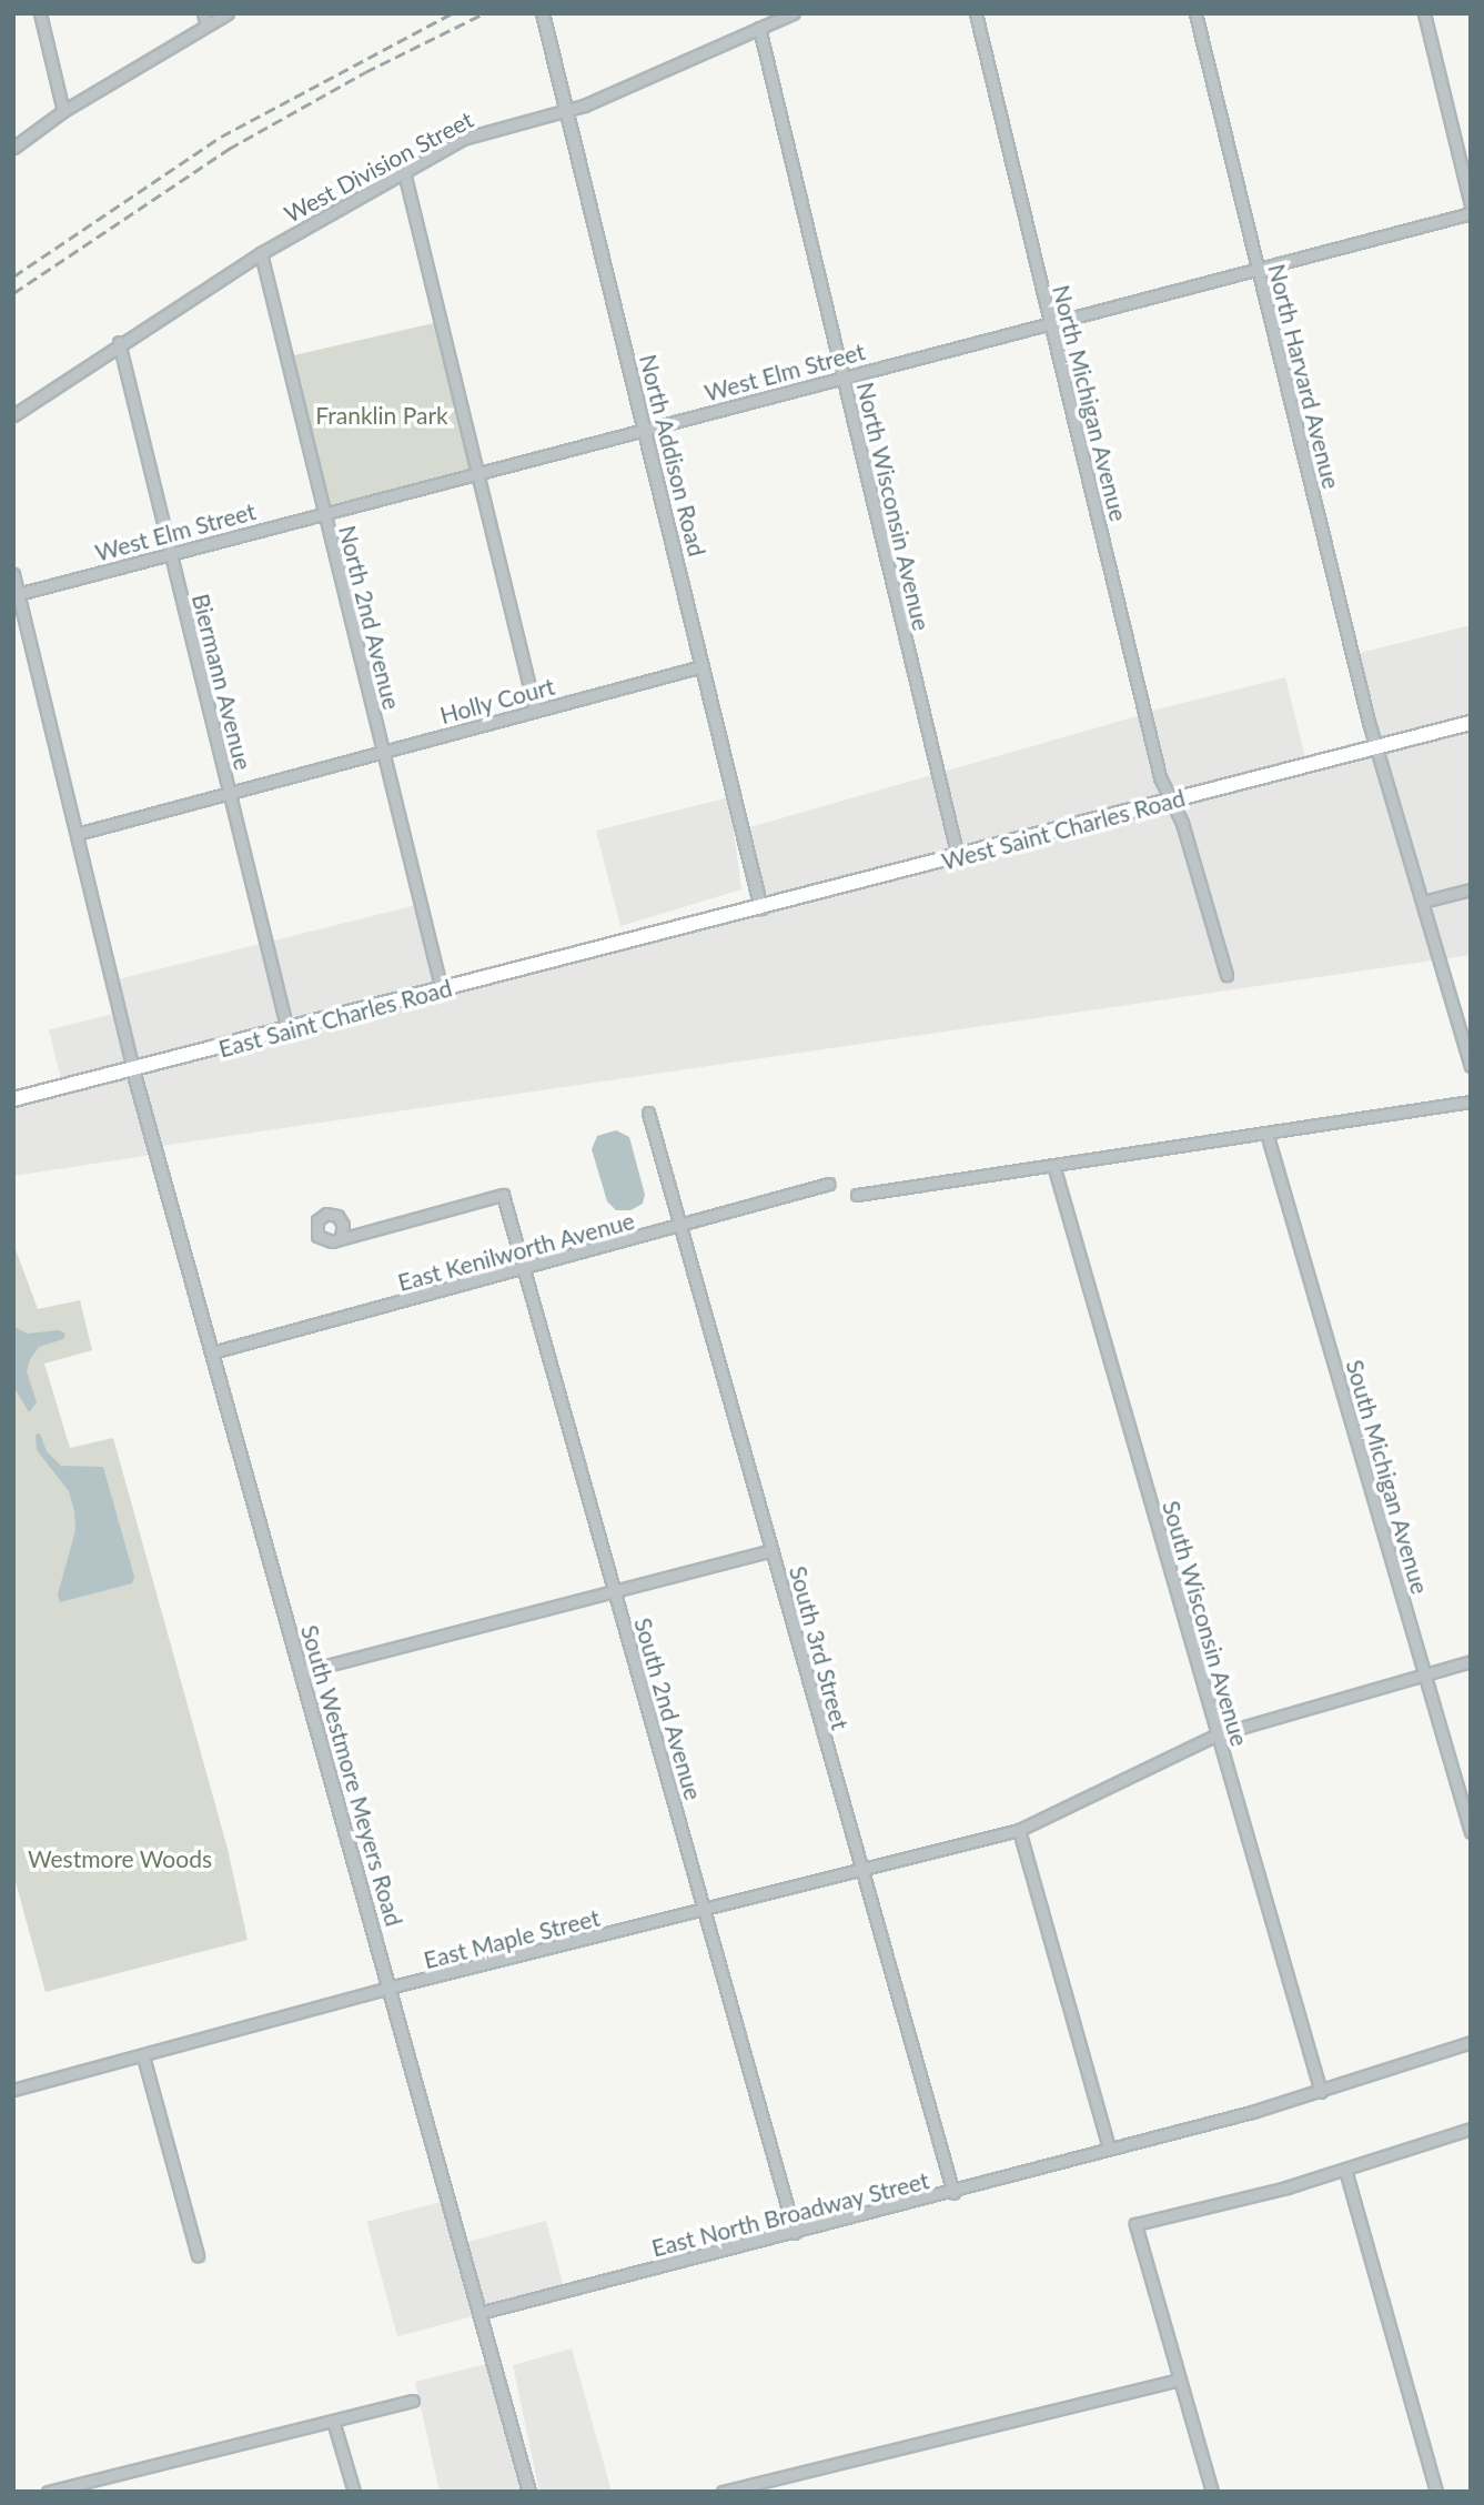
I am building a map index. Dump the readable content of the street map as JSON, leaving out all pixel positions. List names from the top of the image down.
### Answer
{
  "streets": {
    "main road": ["West Saint Charles Road", "East Saint Charles Road"],
    "street": [
      "West Division Street",
      "West Elm Street",
      "North Harvard Avenue",
      "North Michigan Avenue",
      "North Addison Road",
      "North Wisconsin Avenue",
      "North 2nd Avenue",
      "Biermann Avenue",
      "Holly Court",
      "East Kenilworth Avenue",
      "South Michigan Avenue",
      "South Wisconsin Avenue",
      "South 3rd Street",
      "South 2nd Avenue",
      "South Westmore Meyers Road",
      "East Maple Street",
      "East North Broadway Street"
    ]
  },
  "crossings": [
    ["West Division Street", "North Addison Road"],
    ["West Division Street", "North Wisconsin Avenue"],
    ["West Division Street", "North 2nd Avenue"],
    ["West Division Street", "Biermann Avenue"],
    ["West Elm Street", "North Harvard Avenue"],
    ["West Elm Street", "North Michigan Avenue"],
    ["West Elm Street", "North Addison Road"],
    ["West Elm Street", "North Wisconsin Avenue"],
    ["West Elm Street", "North 2nd Avenue"],
    ["West Elm Street", "Biermann Avenue"],
    ["North Harvard Avenue", "West Saint Charles Road"],
    ["North Michigan Avenue", "West Saint Charles Road"],
    ["North Addison Road", "Holly Court"],
    ["North Addison Road", "West Saint Charles Road"],
    ["North Wisconsin Avenue", "West Saint Charles Road"],
    ["North 2nd Avenue", "Holly Court"],
    ["North 2nd Avenue", "East Saint Charles Road"],
    ["Biermann Avenue", "Holly Court"],
    ["Biermann Avenue", "East Saint Charles Road"],
    ["West Saint Charles Road", "East Saint Charles Road"],
    ["East Saint Charles Road", "South Westmore Meyers Road"],
    ["East Kenilworth Avenue", "South 3rd Street"],
    ["East Kenilworth Avenue", "South 2nd Avenue"],
    ["East Kenilworth Avenue", "South Westmore Meyers Road"],
    ["South Michigan Avenue", "East Maple Street"],
    ["South Wisconsin Avenue", "East Maple Street"],
    ["South Wisconsin Avenue", "East North Broadway Street"],
    ["South 3rd Street", "East Maple Street"],
    ["South 3rd Street", "East North Broadway Street"],
    ["South 2nd Avenue", "East Maple Street"],
    ["South 2nd Avenue", "East North Broadway Street"],
    ["South Westmore Meyers Road", "East Maple Street"],
    ["South Westmore Meyers Road", "East North Broadway Street"]
  ],
  "parks": ["Franklin Park", "Westmore Woods"]
}
